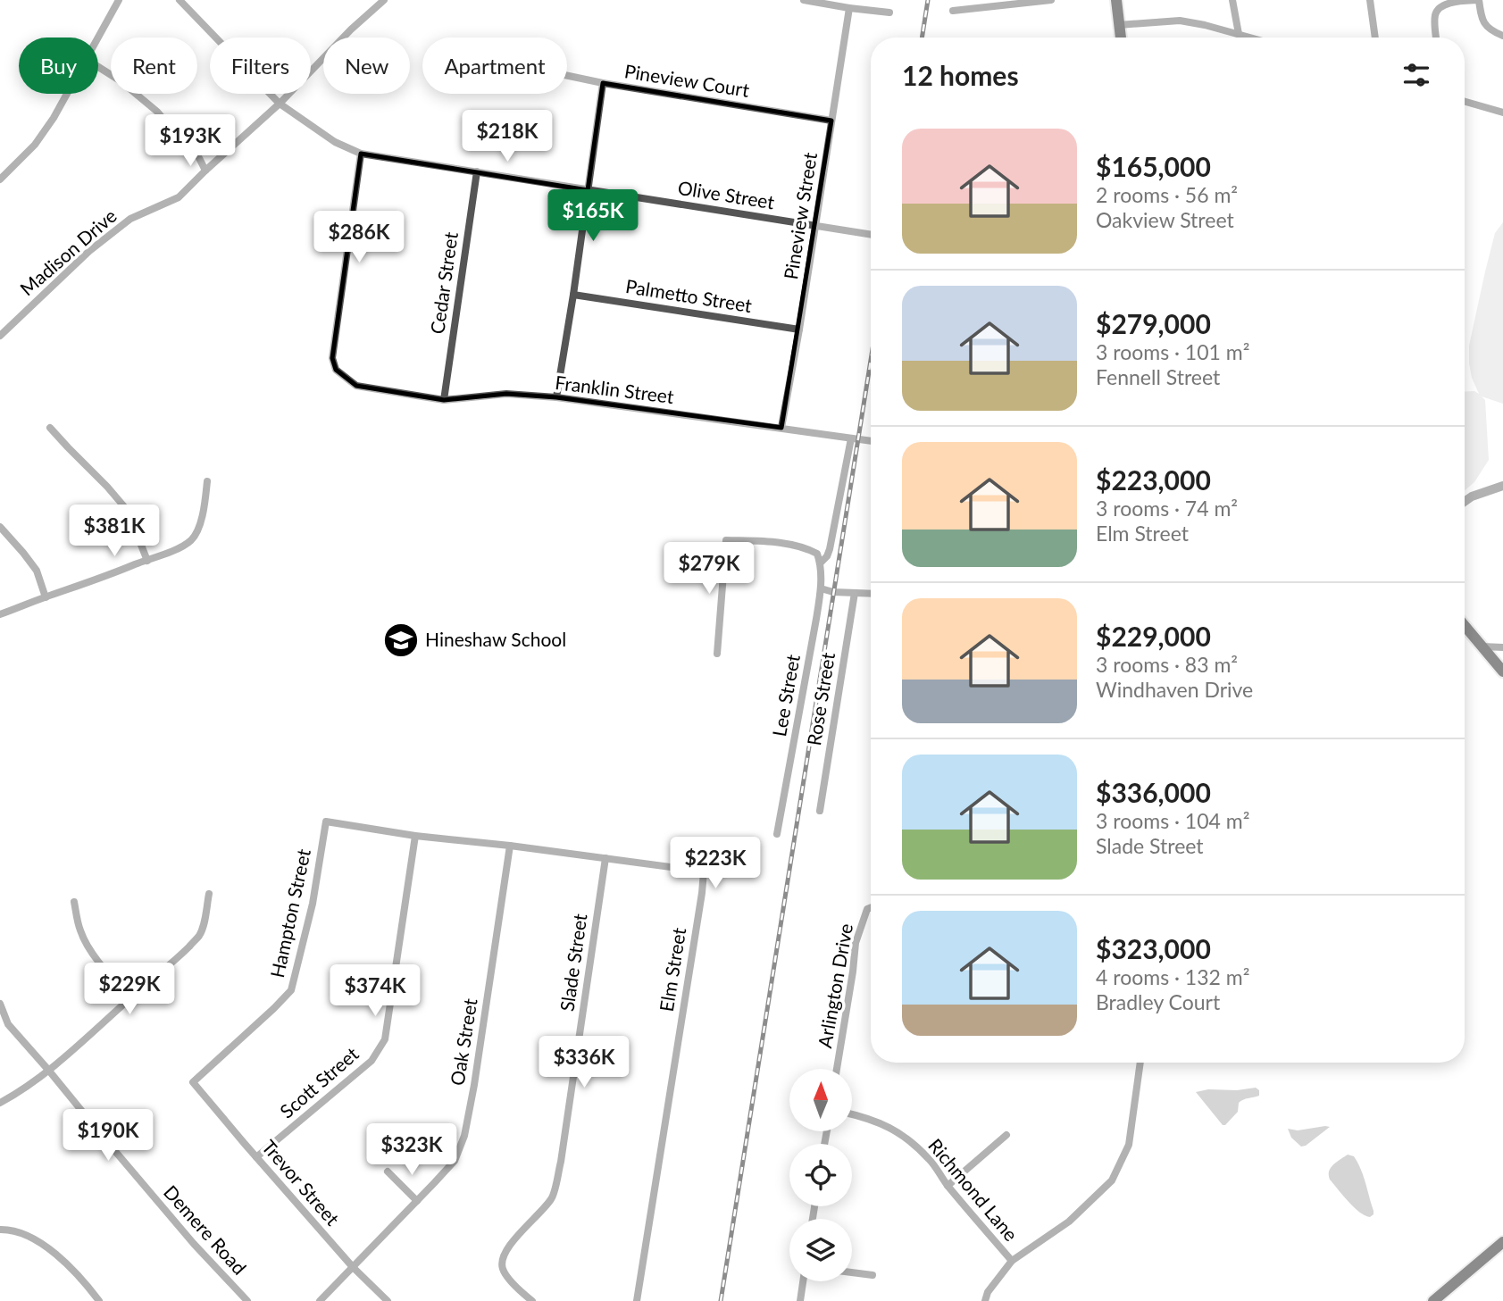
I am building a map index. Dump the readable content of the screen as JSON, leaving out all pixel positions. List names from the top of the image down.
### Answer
{
  "streets": {
    "street": [
      "Pineview Court",
      "Olive Street",
      "Pineview Street",
      "Madison Drive",
      "Cedar Street",
      "Palmetto Street",
      "Franklin Street",
      "Lee Street",
      "Rose Street",
      "Hampton Street",
      "Slade Street",
      "Elm Street",
      "Arlington Drive",
      "Oak Street",
      "Scott Street",
      "Trevor Street",
      "Richmond Lane",
      "Demere Road"
    ]
  },
  "crossings": [
    ["Pineview Court", "Pineview Street"],
    ["Olive Street", "Pineview Street"],
    ["Olive Street", "Madison Drive"],
    ["Olive Street", "Cedar Street"],
    ["Olive Street", "Franklin Street"],
    ["Pineview Street", "Palmetto Street"],
    ["Pineview Street", "Franklin Street"],
    ["Cedar Street", "Franklin Street"],
    ["Franklin Street", "Lee Street"],
    ["Hampton Street", "Elm Street"],
    ["Hampton Street", "Trevor Street"],
    ["Slade Street", "Elm Street"],
    ["Elm Street", "Oak Street"],
    ["Elm Street", "Scott Street"],
    ["Oak Street", "Trevor Street"],
    ["Scott Street", "Trevor Street"]
  ],
  "places": {
    "school or university": ["Hineshaw School"]
  },
  "north": "top",
  "page": {
    "chip": [
      "Buy",
      "Rent",
      "Filters",
      "New",
      "Apartment"
    ],
    "heading": "12 homes",
    "price": [
      "$218K",
      "$193K",
      "$165K",
      "$286K",
      "$381K",
      "$279K",
      "$223K",
      "$229K",
      "$374K",
      "$336K",
      "$190K",
      "$323K"
    ],
    "list": [
      {
        "name": "$165,000",
        "note": "2 rooms · 56 m² · Oakview Street"
      },
      {
        "name": "$279,000",
        "note": "3 rooms · 101 m² · Fennell Street"
      },
      {
        "name": "$223,000",
        "note": "3 rooms · 74 m² · Elm Street"
      },
      {
        "name": "$229,000",
        "note": "3 rooms · 83 m² · Windhaven Drive"
      },
      {
        "name": "$336,000",
        "note": "3 rooms · 104 m² · Slade Street"
      },
      {
        "name": "$323,000",
        "note": "4 rooms · 132 m² · Bradley Court"
      }
    ]
  }
}
